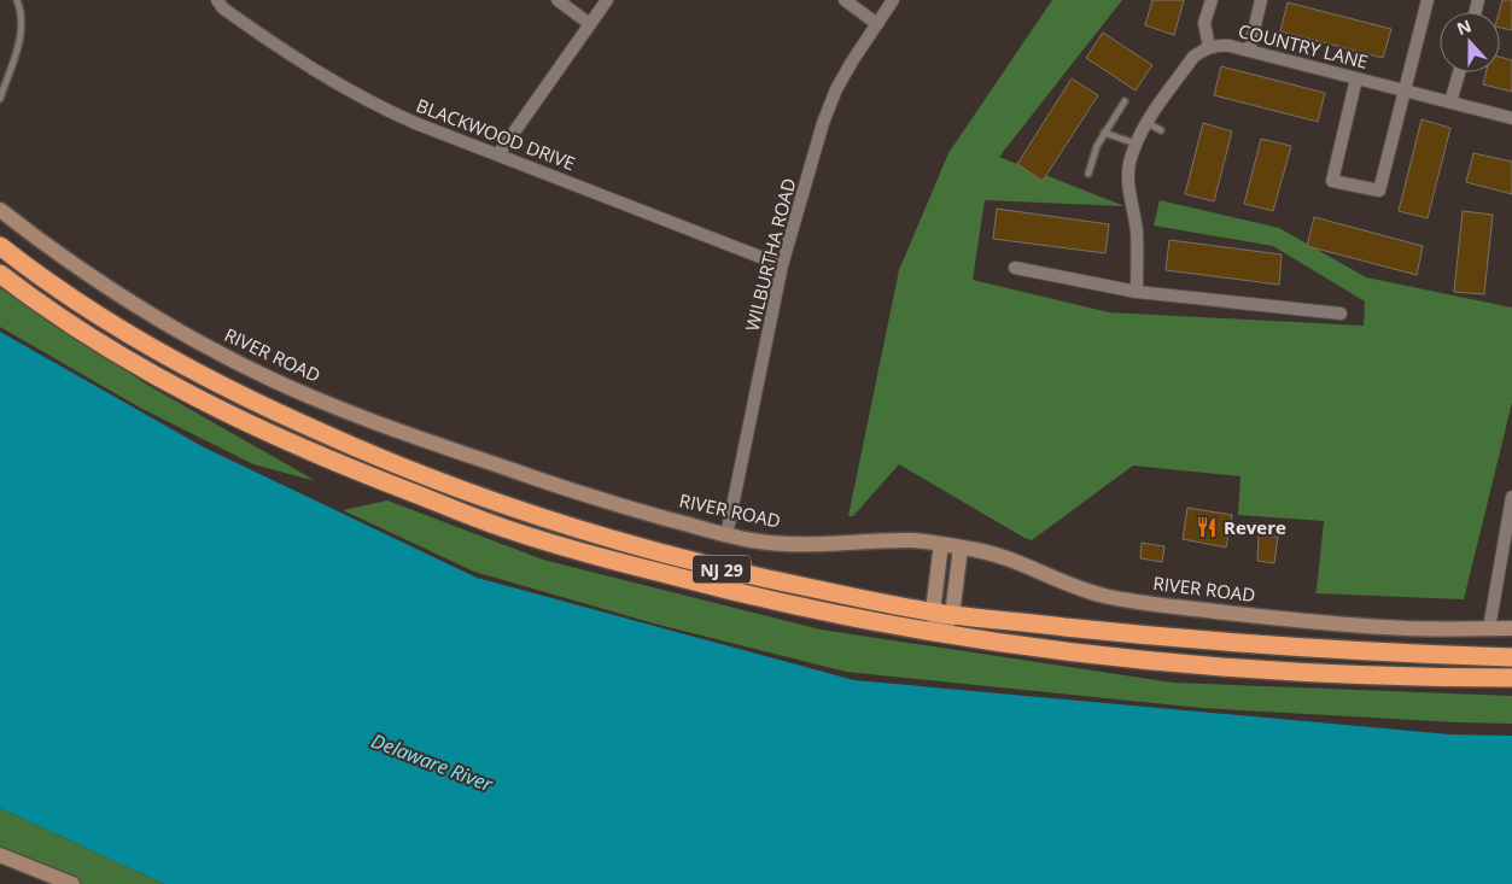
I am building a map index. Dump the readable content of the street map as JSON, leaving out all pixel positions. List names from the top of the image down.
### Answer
{
  "streets": {
    "highway": ["NJ 29"],
    "street": [
      "COUNTRY LANE",
      "BLACKWOOD DRIVE",
      "WILBURTHA ROAD",
      "RIVER ROAD"
    ]
  },
  "crossings": [
    ["BLACKWOOD DRIVE", "WILBURTHA ROAD"],
    ["WILBURTHA ROAD", "RIVER ROAD"]
  ],
  "water": ["Delaware River"],
  "places": {
    "restaurant": ["Revere"]
  },
  "north": "top"
}
